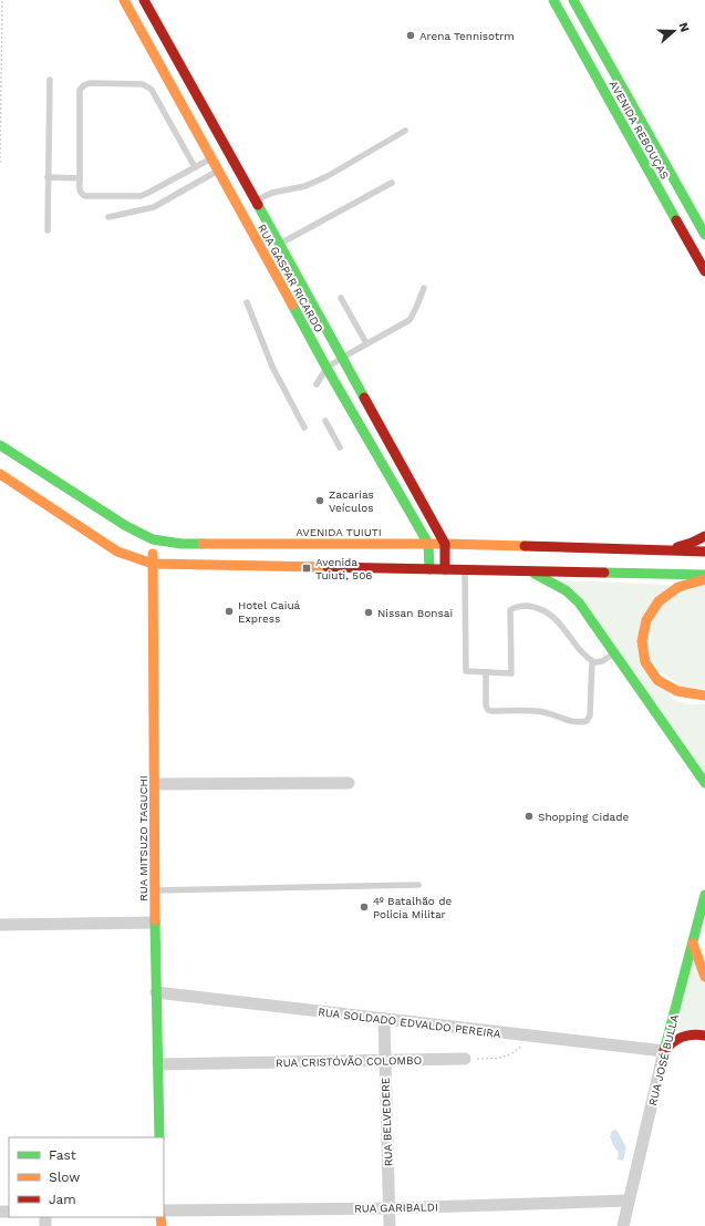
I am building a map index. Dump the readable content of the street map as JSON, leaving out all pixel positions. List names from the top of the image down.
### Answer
{
  "streets": {
    "main road": [
      "AVENIDA REBOUÇAS",
      "RUA GASPAR RICARDO",
      "AVENIDA TUIUTI",
      "RUA MITSUZO TAGUCHI",
      "RUA JOSÉ BULLA"
    ],
    "street": [
      "RUA SOLDADO EDVALDO PEREIRA",
      "RUA CRISTÓVÃO COLOMBO",
      "RUA BELVEDERE",
      "RUA GARIBALDI"
    ]
  },
  "crossings": [
    ["RUA GASPAR RICARDO", "AVENIDA TUIUTI"],
    ["AVENIDA TUIUTI", "RUA MITSUZO TAGUCHI"],
    ["RUA MITSUZO TAGUCHI", "RUA SOLDADO EDVALDO PEREIRA"],
    ["RUA MITSUZO TAGUCHI", "RUA CRISTÓVÃO COLOMBO"],
    ["RUA SOLDADO EDVALDO PEREIRA", "RUA JOSÉ BULLA"],
    ["RUA SOLDADO EDVALDO PEREIRA", "RUA BELVEDERE"],
    ["RUA JOSÉ BULLA", "RUA GARIBALDI"],
    ["RUA CRISTÓVÃO COLOMBO", "RUA BELVEDERE"],
    ["RUA BELVEDERE", "RUA GARIBALDI"]
  ],
  "places": {
    "other": [
      "Arena Tennisotrm",
      "Zacarias Veículos",
      "Hotel Caiuá Express",
      "Nissan Bonsai",
      "Shopping Cidade",
      "4º Batalhão de Polícia Militar"
    ],
    "transit": ["Avenida Tuiuti, 506"]
  },
  "legend": ["Fast", "Slow", "Jam"],
  "north": "right"
}
